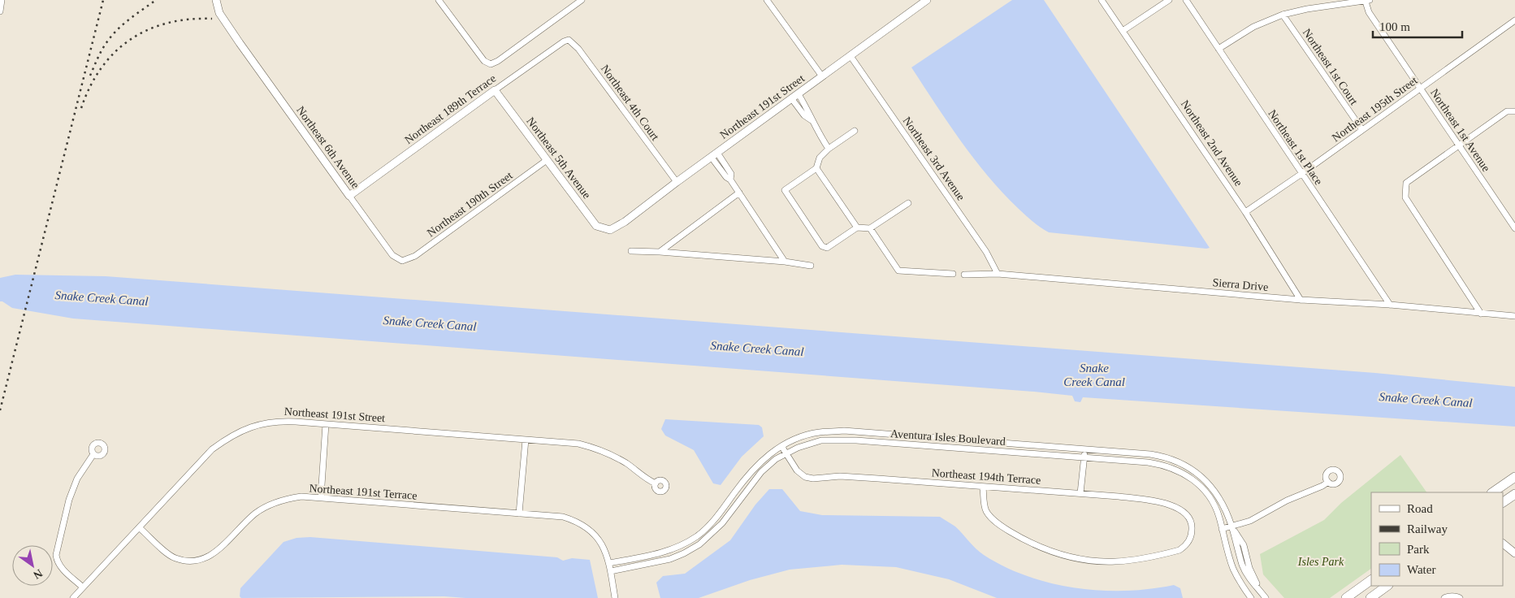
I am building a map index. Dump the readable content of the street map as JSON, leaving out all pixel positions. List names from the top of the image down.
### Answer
{
  "streets": {
    "street": [
      "Northeast 1st Court",
      "Northeast 4th Court",
      "Northeast 191st Street",
      "Northeast 189th Terrace",
      "Northeast 195th Street",
      "Northeast 1st Avenue",
      "Northeast 2nd Avenue",
      "Northeast 6th Avenue",
      "Northeast 1st Place",
      "Northeast 5th Avenue",
      "Northeast 3rd Avenue",
      "Northeast 190th Street",
      "Sierra Drive",
      "Aventura Isles Boulevard",
      "Northeast 194th Terrace",
      "Northeast 191st Terrace"
    ]
  },
  "crossings": [
    ["Northeast 1st Court", "Northeast 195th Street"],
    ["Northeast 4th Court", "Northeast 191st Street"],
    ["Northeast 4th Court", "Northeast 189th Terrace"],
    ["Northeast 191st Street", "Northeast 5th Avenue"],
    ["Northeast 191st Street", "Northeast 3rd Avenue"],
    ["Northeast 191st Street", "Northeast 191st Terrace"],
    ["Northeast 189th Terrace", "Northeast 6th Avenue"],
    ["Northeast 189th Terrace", "Northeast 5th Avenue"],
    ["Northeast 195th Street", "Northeast 1st Avenue"],
    ["Northeast 195th Street", "Northeast 2nd Avenue"],
    ["Northeast 195th Street", "Northeast 1st Place"],
    ["Northeast 2nd Avenue", "Sierra Drive"],
    ["Northeast 6th Avenue", "Northeast 190th Street"],
    ["Northeast 1st Place", "Sierra Drive"],
    ["Northeast 5th Avenue", "Northeast 190th Street"],
    ["Northeast 3rd Avenue", "Sierra Drive"],
    ["Aventura Isles Boulevard", "Northeast 194th Terrace"],
    ["Aventura Isles Boulevard", "Northeast 191st Terrace"]
  ],
  "water": ["Snake Creek Canal"],
  "parks": ["Isles Park"],
  "legend": [
    "Road",
    "Railway",
    "Park",
    "Water"
  ],
  "scale_bar": "100 m",
  "north": "bottom right"
}
